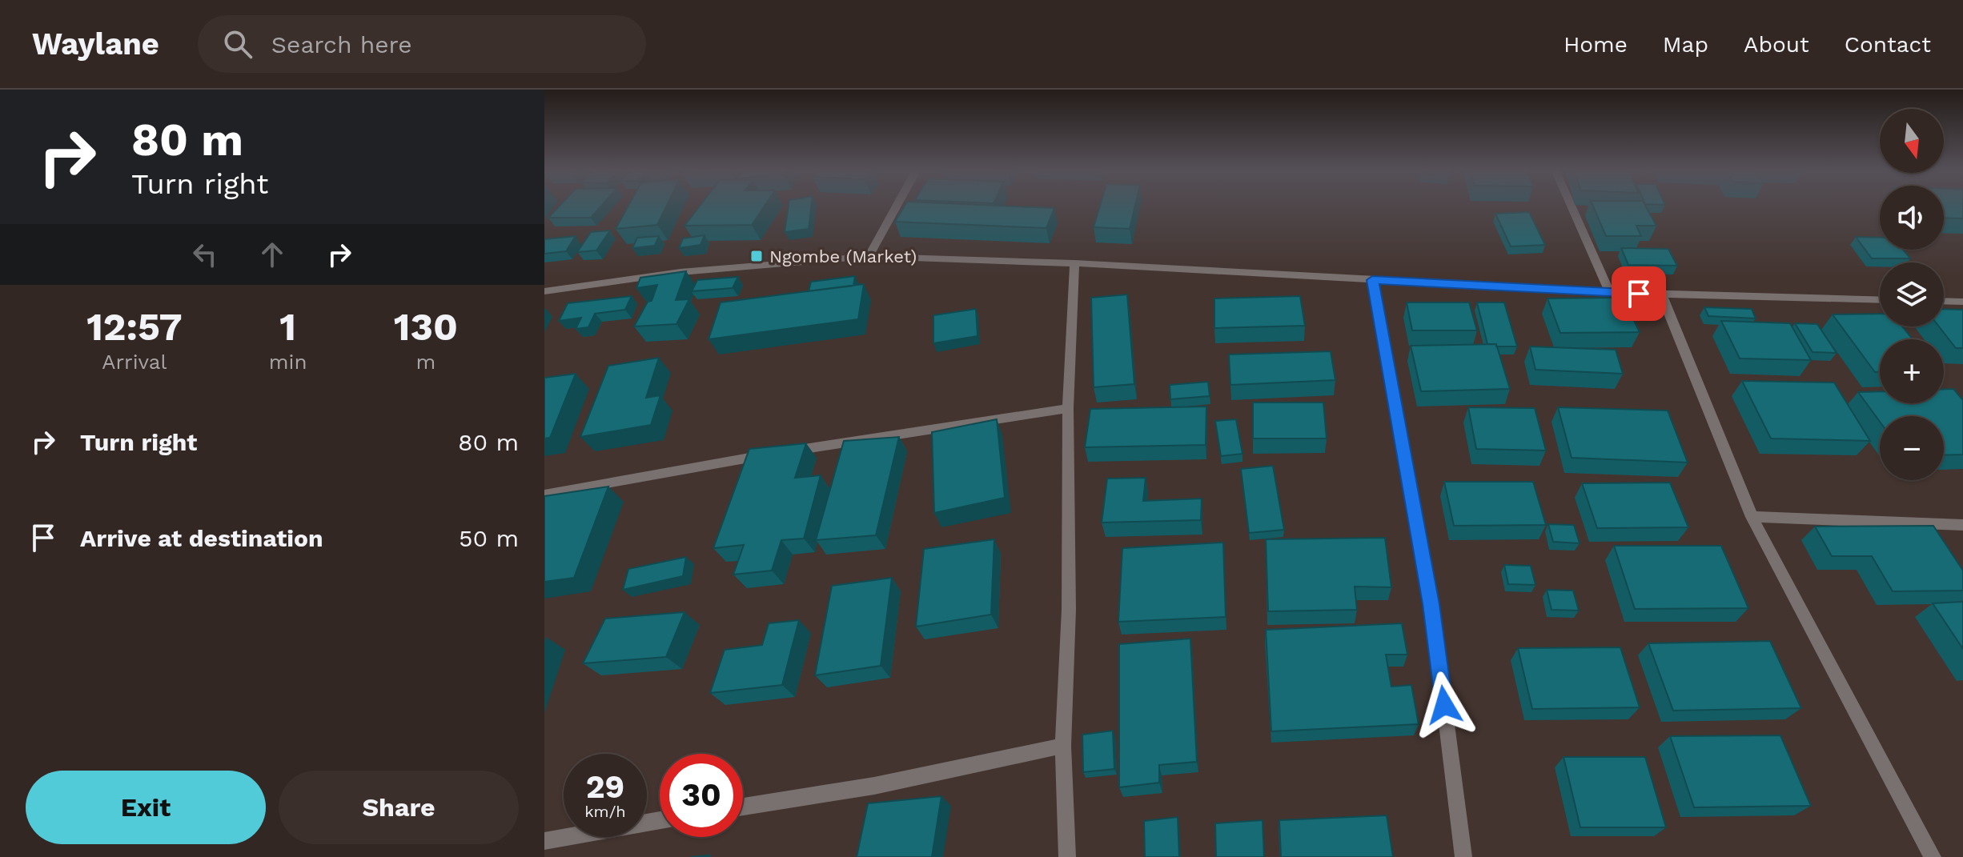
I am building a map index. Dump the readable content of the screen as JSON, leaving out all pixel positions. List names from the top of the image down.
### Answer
{
  "places": {
    "transit": ["Ngombe (Market)"]
  },
  "north": "bottom",
  "page": {
    "header": "Waylane",
    "search": "Search here",
    "nav": [
      "Home",
      "Map",
      "About",
      "Contact"
    ],
    "turn": ["80 m", "Turn right"],
    "map_buttons": ["+", "−"],
    "eta": [
      "12:57",
      "Arrival",
      "1",
      "min",
      "130",
      "m"
    ],
    "list": [
      {
        "name": "Turn right",
        "value": "80 m"
      },
      {
        "name": "Arrive at destination",
        "value": "50 m"
      }
    ],
    "speed": "29 km/h",
    "limit": "30",
    "buttons": ["Exit", "Share"]
  }
}
